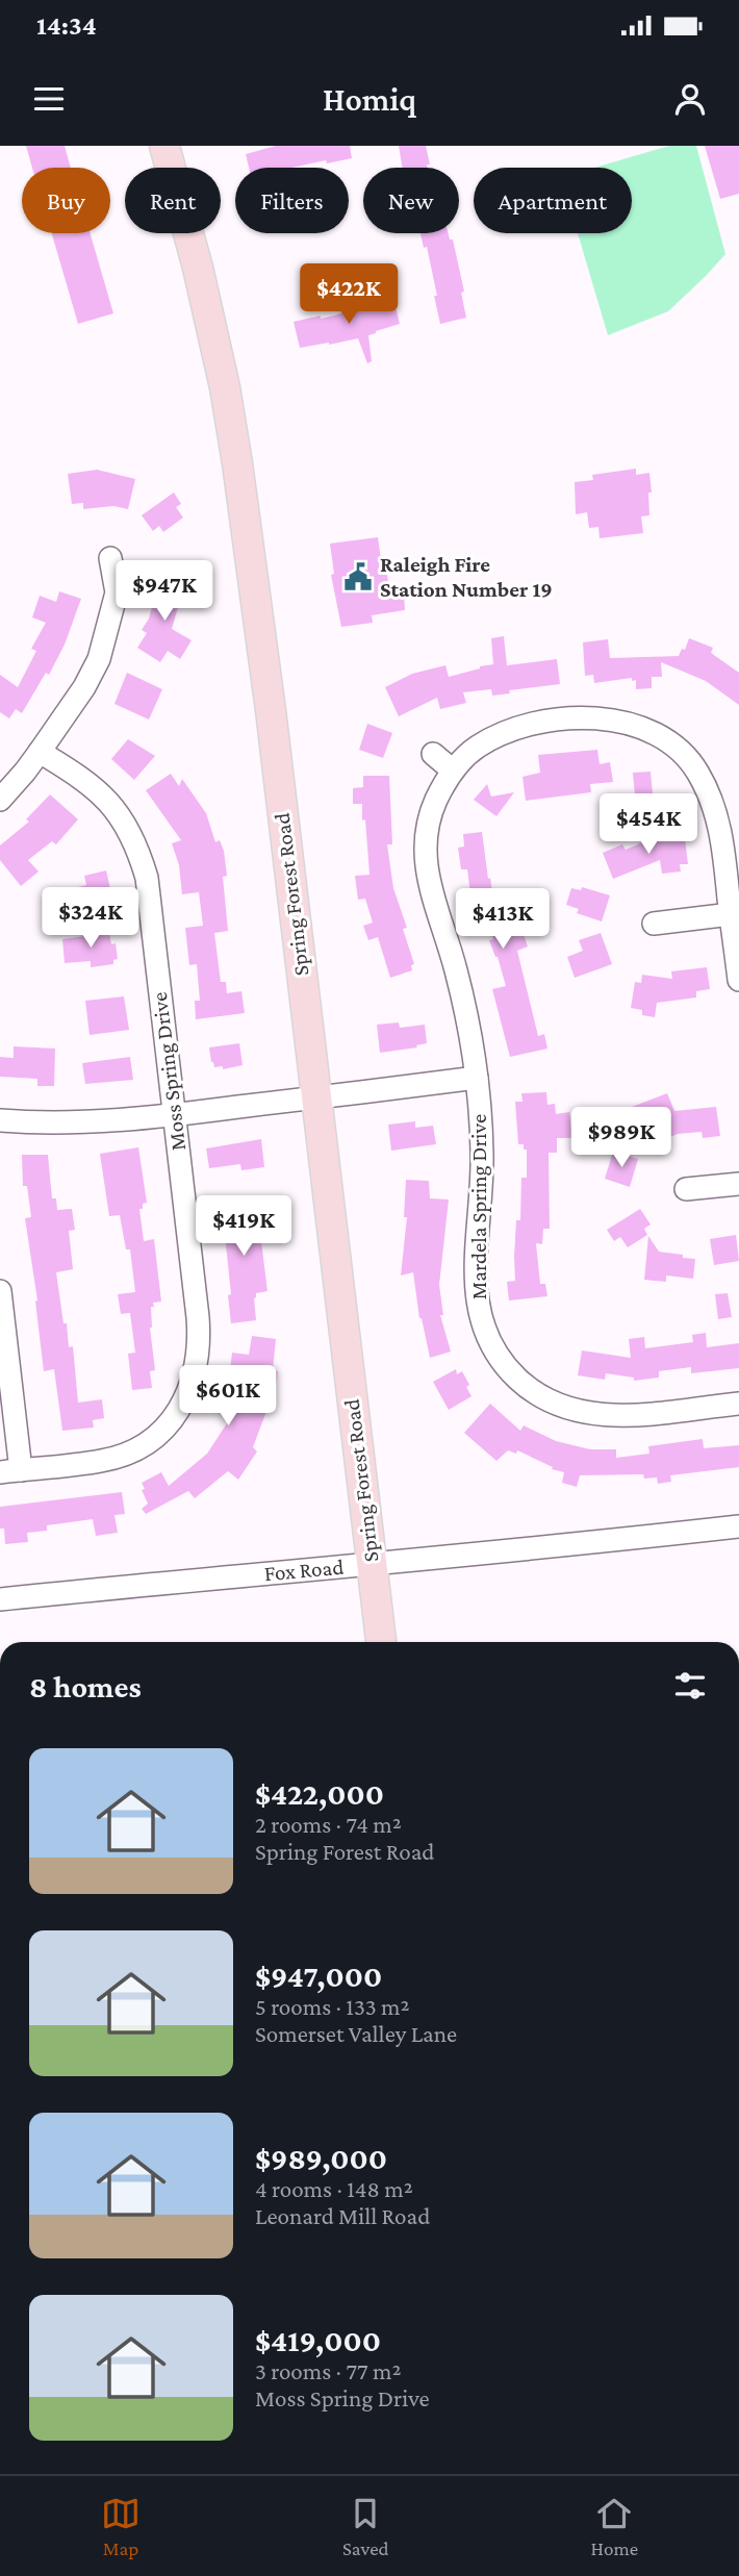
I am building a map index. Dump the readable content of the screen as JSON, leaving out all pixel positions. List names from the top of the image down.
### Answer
{
  "streets": {
    "main road": ["Spring Forest Road"],
    "street": ["Moss Spring Drive", "Mardela Spring Drive", "Fox Road"]
  },
  "crossings": [
    ["Spring Forest Road", "Fox Road"]
  ],
  "places": {
    "public building": ["Raleigh Fire Station Number 19"]
  },
  "page": {
    "status": "14:34",
    "header": "Homiq",
    "chip": [
      "Buy",
      "Rent",
      "Filters",
      "New",
      "Apartment"
    ],
    "price": [
      "$422K",
      "$947K",
      "$454K",
      "$324K",
      "$413K",
      "$989K",
      "$419K",
      "$601K"
    ],
    "heading": "8 homes",
    "list": [
      {
        "name": "$422,000",
        "note": "2 rooms · 74 m² · Spring Forest Road"
      },
      {
        "name": "$947,000",
        "note": "5 rooms · 133 m² · Somerset Valley Lane"
      },
      {
        "name": "$989,000",
        "note": "4 rooms · 148 m² · Leonard Mill Road"
      },
      {
        "name": "$419,000",
        "note": "3 rooms · 77 m² · Moss Spring Drive"
      }
    ],
    "tabs": ["Map", "Saved", "Home"]
  }
}
